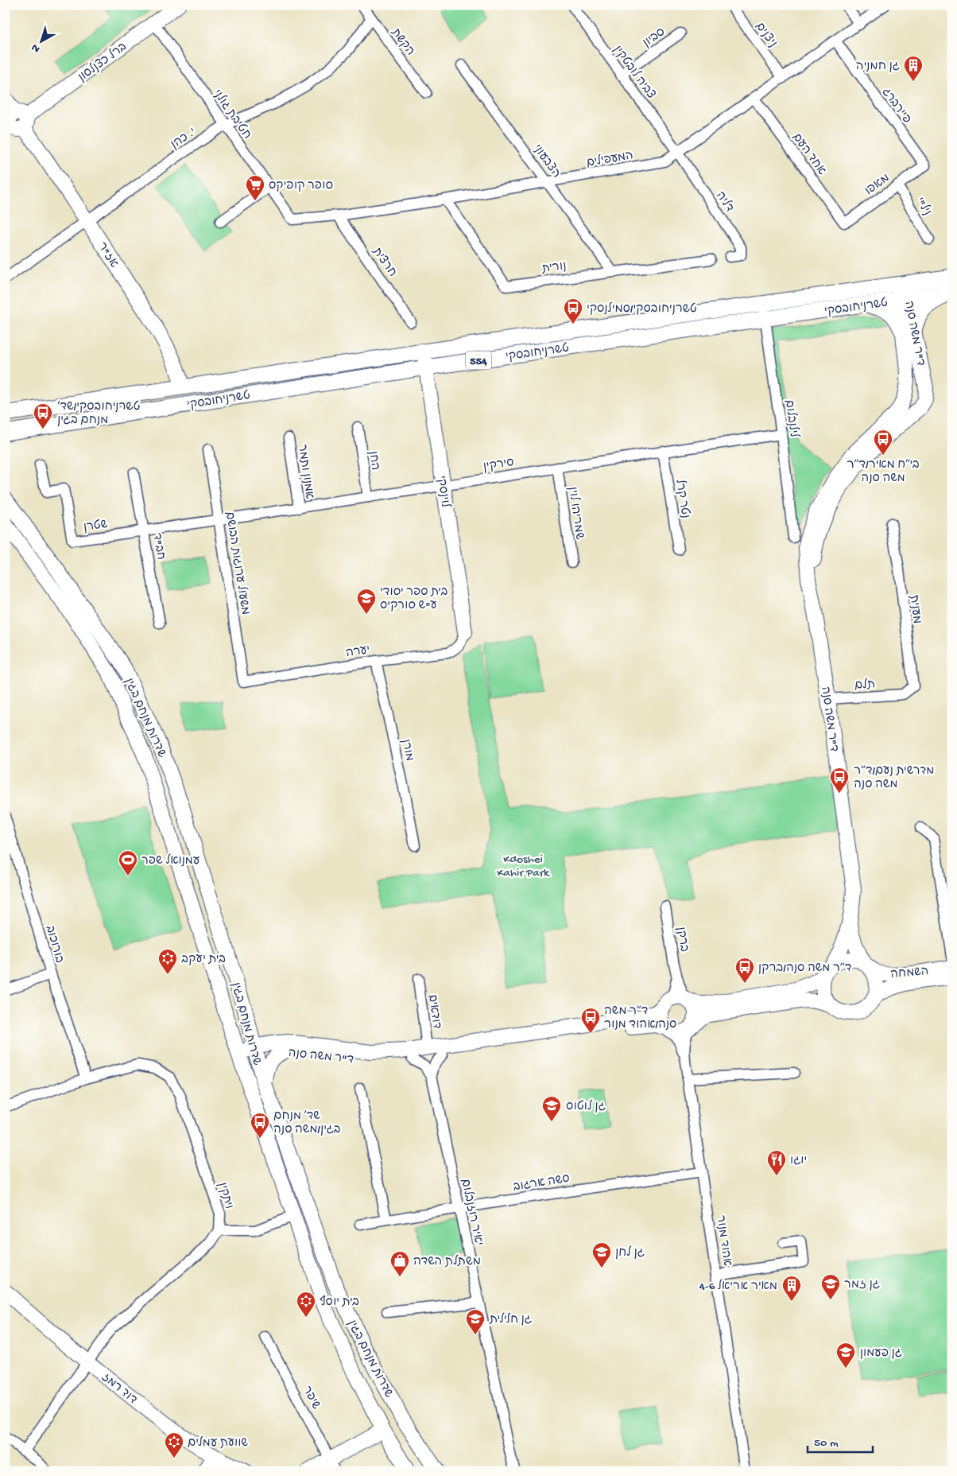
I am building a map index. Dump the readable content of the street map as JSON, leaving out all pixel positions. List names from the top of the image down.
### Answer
{
  "streets": {
    "main road": ["טשרניחובסקי", "554"],
    "street": [
      "ניצנים",
      "סביון",
      "הקשת",
      "ברל כצנלסון",
      "צביה לובטקין",
      "פיירברג",
      "חטיבת גולני",
      "י. כהן",
      "אחד העם",
      "המעפילים",
      "הצבעוני",
      "מאפו",
      "דליה",
      "ניל\"י",
      "אז\"ר",
      "חרצית",
      "נורית",
      "ד\"ר משה סנה",
      "לילנבלום",
      "החן",
      "סירקין",
      "אמנון ותמר",
      "לוינסקי",
      "נטר קרל",
      "שמריהו לוין",
      "שטרן",
      "חב\"ד",
      "משעול ערוגות הבושם",
      "מענית",
      "יערה",
      "תלם",
      "שדרות מנחם בגין",
      "מורן",
      "ברקן",
      "בורוכוב",
      "השמחה",
      "דודאים",
      "סשה ארגוב",
      "ויתקין",
      "יאיר רוזנבלום",
      "אהוד מנור",
      "דוד רמז",
      "שיפר"
    ]
  },
  "crossings": [
    ["ניצנים", "המעפילים"],
    ["סביון", "צביה לובטקין"],
    ["הקשת", "י. כהן"],
    ["ברל כצנלסון", "חטיבת גולני"],
    ["ברל כצנלסון", "אז\"ר"],
    ["צביה לובטקין", "המעפילים"],
    ["צביה לובטקין", "דליה"],
    ["פיירברג", "המעפילים"],
    ["פיירברג", "מאפו"],
    ["חטיבת גולני", "י. כהן"],
    ["חטיבת גולני", "המעפילים"],
    ["י. כהן", "אז\"ר"],
    ["אחד העם", "המעפילים"],
    ["אחד העם", "מאפו"],
    ["המעפילים", "הצבעוני"],
    ["המעפילים", "דליה"],
    ["המעפילים", "חרצית"],
    ["המעפילים", "נורית"],
    ["הצבעוני", "נורית"],
    ["מאפו", "ניל\"י"],
    ["אז\"ר", "טשרניחובסקי"],
    ["טשרניחובסקי", "ד\"ר משה סנה"],
    ["טשרניחובסקי", "לילנבלום"],
    ["טשרניחובסקי", "לוינסקי"],
    ["ד\"ר משה סנה", "תלם"],
    ["ד\"ר משה סנה", "שדרות מנחם בגין"],
    ["ד\"ר משה סנה", "ברקן"],
    ["ד\"ר משה סנה", "השמחה"],
    ["ד\"ר משה סנה", "דודאים"],
    ["ד\"ר משה סנה", "אהוד מנור"],
    ["לילנבלום", "סירקין"],
    ["החן", "סירקין"],
    ["סירקין", "אמנון ותמר"],
    ["סירקין", "לוינסקי"],
    ["סירקין", "נטר קרל"],
    ["סירקין", "שמריהו לוין"],
    ["סירקין", "שטרן"],
    ["סירקין", "משעול ערוגות הבושם"],
    ["לוינסקי", "יערה"],
    ["שטרן", "חב\"ד"],
    ["שטרן", "משעול ערוגות הבושם"],
    ["משעול ערוגות הבושם", "יערה"],
    ["מענית", "תלם"],
    ["יערה", "מורן"],
    ["ברקן", "אהוד מנור"],
    ["בורוכוב", "ויתקין"],
    ["סשה ארגוב", "יאיר רוזנבלום"],
    ["סשה ארגוב", "אהוד מנור"]
  ],
  "parks": ["Kdoshei Kahir Park"],
  "places": {
    "building": ["גן חמניה", "מאיר אריאל 4-6"],
    "supermarket": ["סופר קופיקס"],
    "bus stop": [
      "טשרניחובסקי/סמילנסקי",
      "טשרניחובסקי/שד׳ מנחם בגין",
      "בי״ח מאיר/ד״ר משה סנה",
      "מדרשית נעם/ד״ר משה סנה",
      "ד״ר משה סנה/ברקן",
      "ד״ר משה סנה/אהוד מנור",
      "שד׳ מנחם בגין/משה סנה"
    ],
    "school or university": [
      "בית ספר יסודי ע\"ש סורקיס",
      "גן לוטוס",
      "גן לחן",
      "גן זמר",
      "גן חלילית",
      "גן פעמון"
    ],
    "sports": ["עמנואל שפר"],
    "synagogue": ["בית יעקב", "בית יוסף", "שוועת עמלים"],
    "restaurant": ["יוגו"],
    "shop": ["משתלת השדה"]
  },
  "scale_bar": "50 m",
  "north": "bottom left"
}
